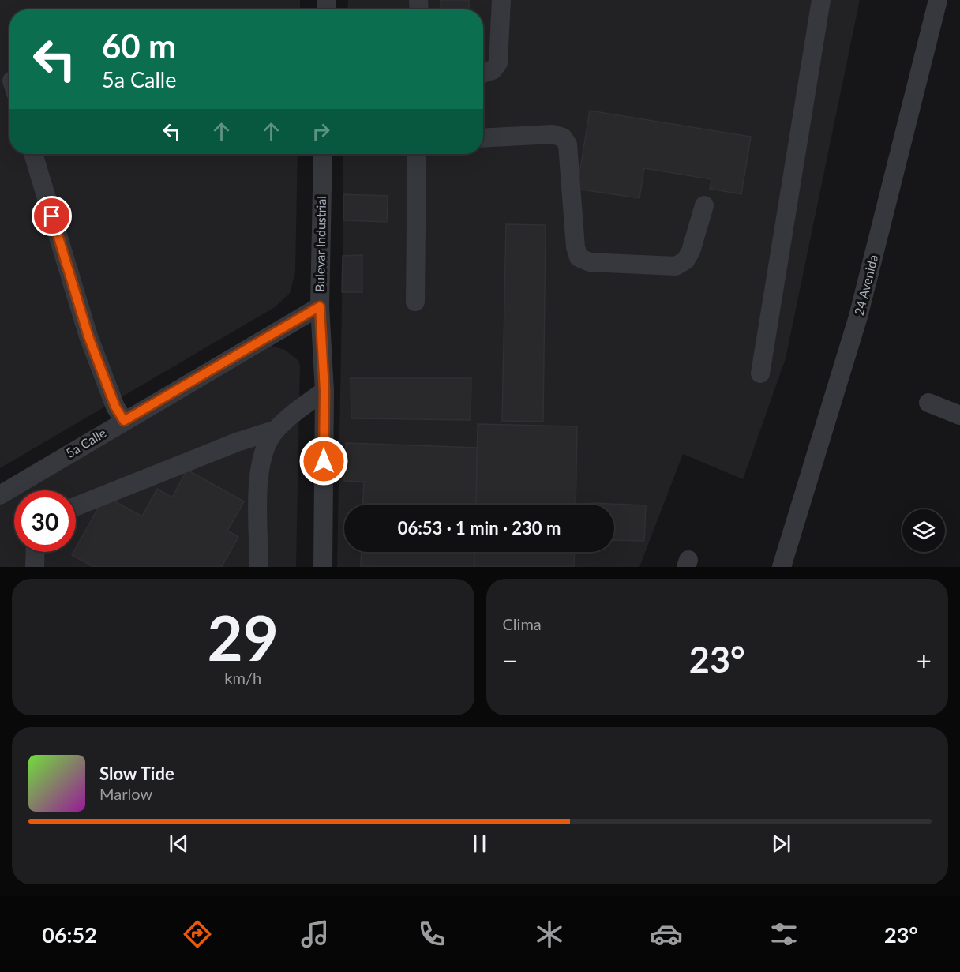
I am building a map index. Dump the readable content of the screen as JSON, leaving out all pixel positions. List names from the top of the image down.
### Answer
{
  "streets": {
    "street": ["Bulevar Industrial", "24 Avenida", "5a Calle"]
  },
  "crossings": [
    ["Bulevar Industrial", "5a Calle"]
  ],
  "page": {
    "turn": ["60 m", "5a Calle"],
    "limit": "30",
    "trip": "06:53 · 1 min · 230 m",
    "tile": [
      ["29", "km/h"],
      "Clima"
    ],
    "heat": ["−", "23°", "+"],
    "song": ["Slow Tide", "Marlow"],
    "tabs": ["06:52", "23°"]
  }
}
